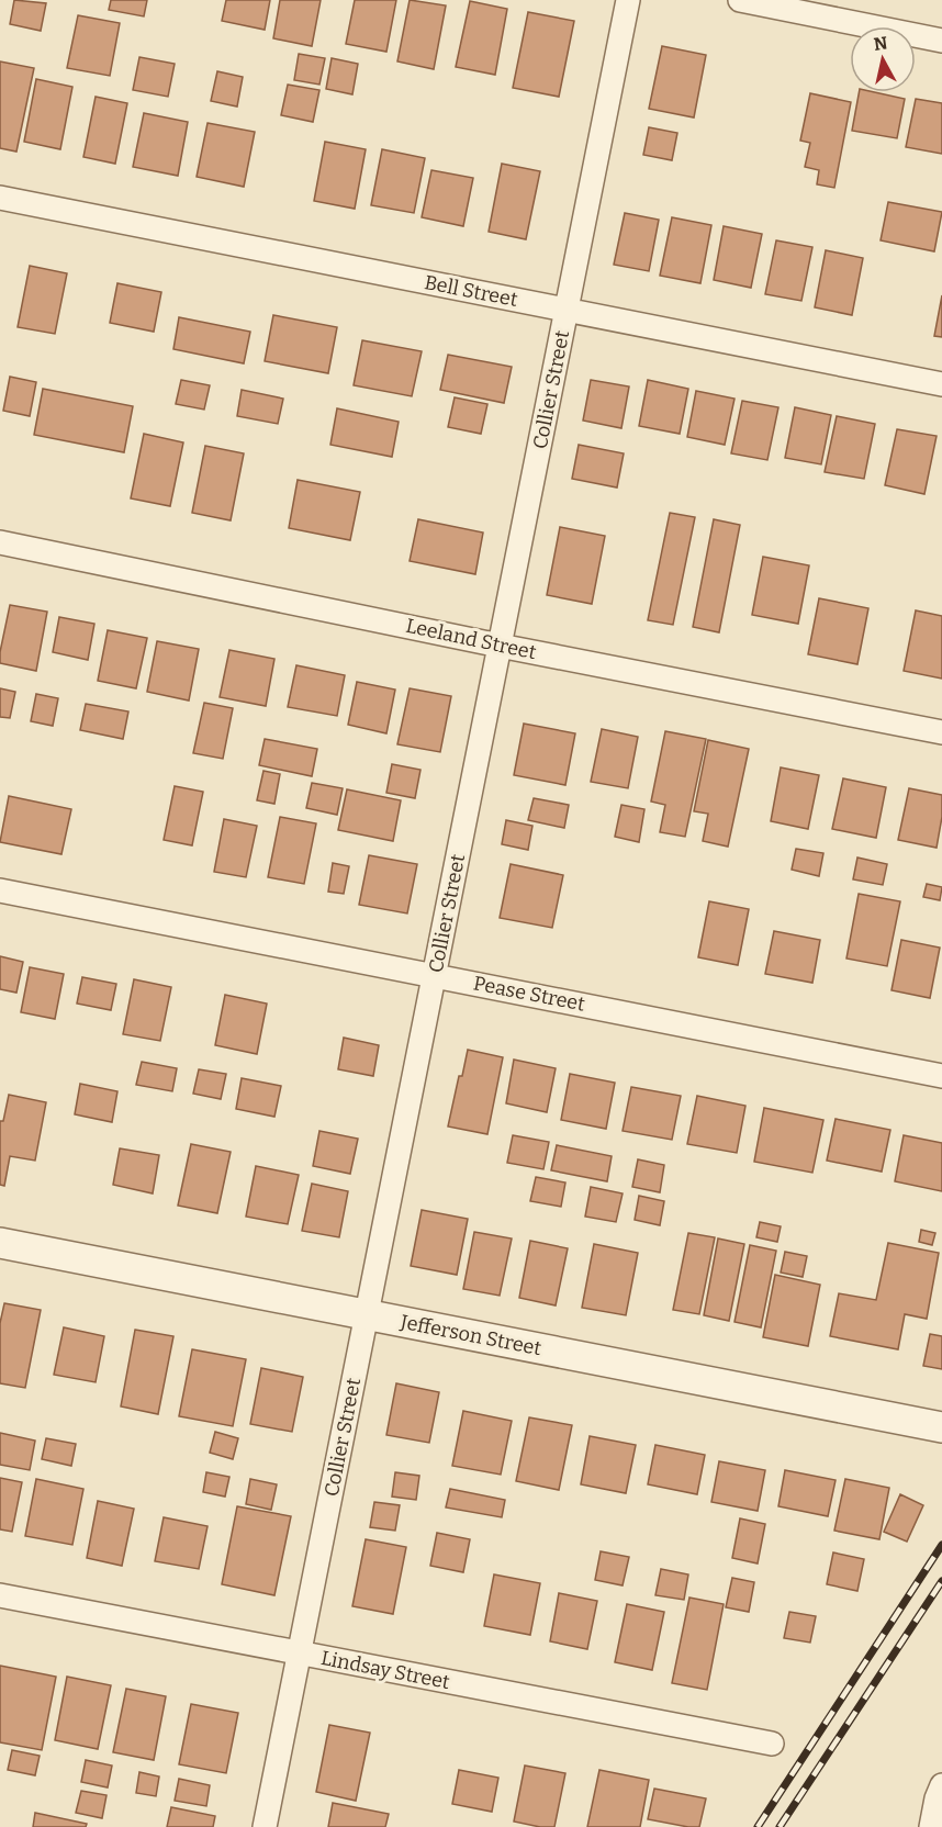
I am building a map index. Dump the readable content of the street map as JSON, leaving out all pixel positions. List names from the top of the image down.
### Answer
{
  "streets": {
    "street": [
      "Bell Street",
      "Collier Street",
      "Leeland Street",
      "Pease Street",
      "Jefferson Street",
      "Lindsay Street"
    ]
  },
  "crossings": [
    ["Bell Street", "Collier Street"],
    ["Collier Street", "Leeland Street"],
    ["Collier Street", "Pease Street"],
    ["Collier Street", "Jefferson Street"],
    ["Collier Street", "Lindsay Street"]
  ],
  "north": "top"
}
